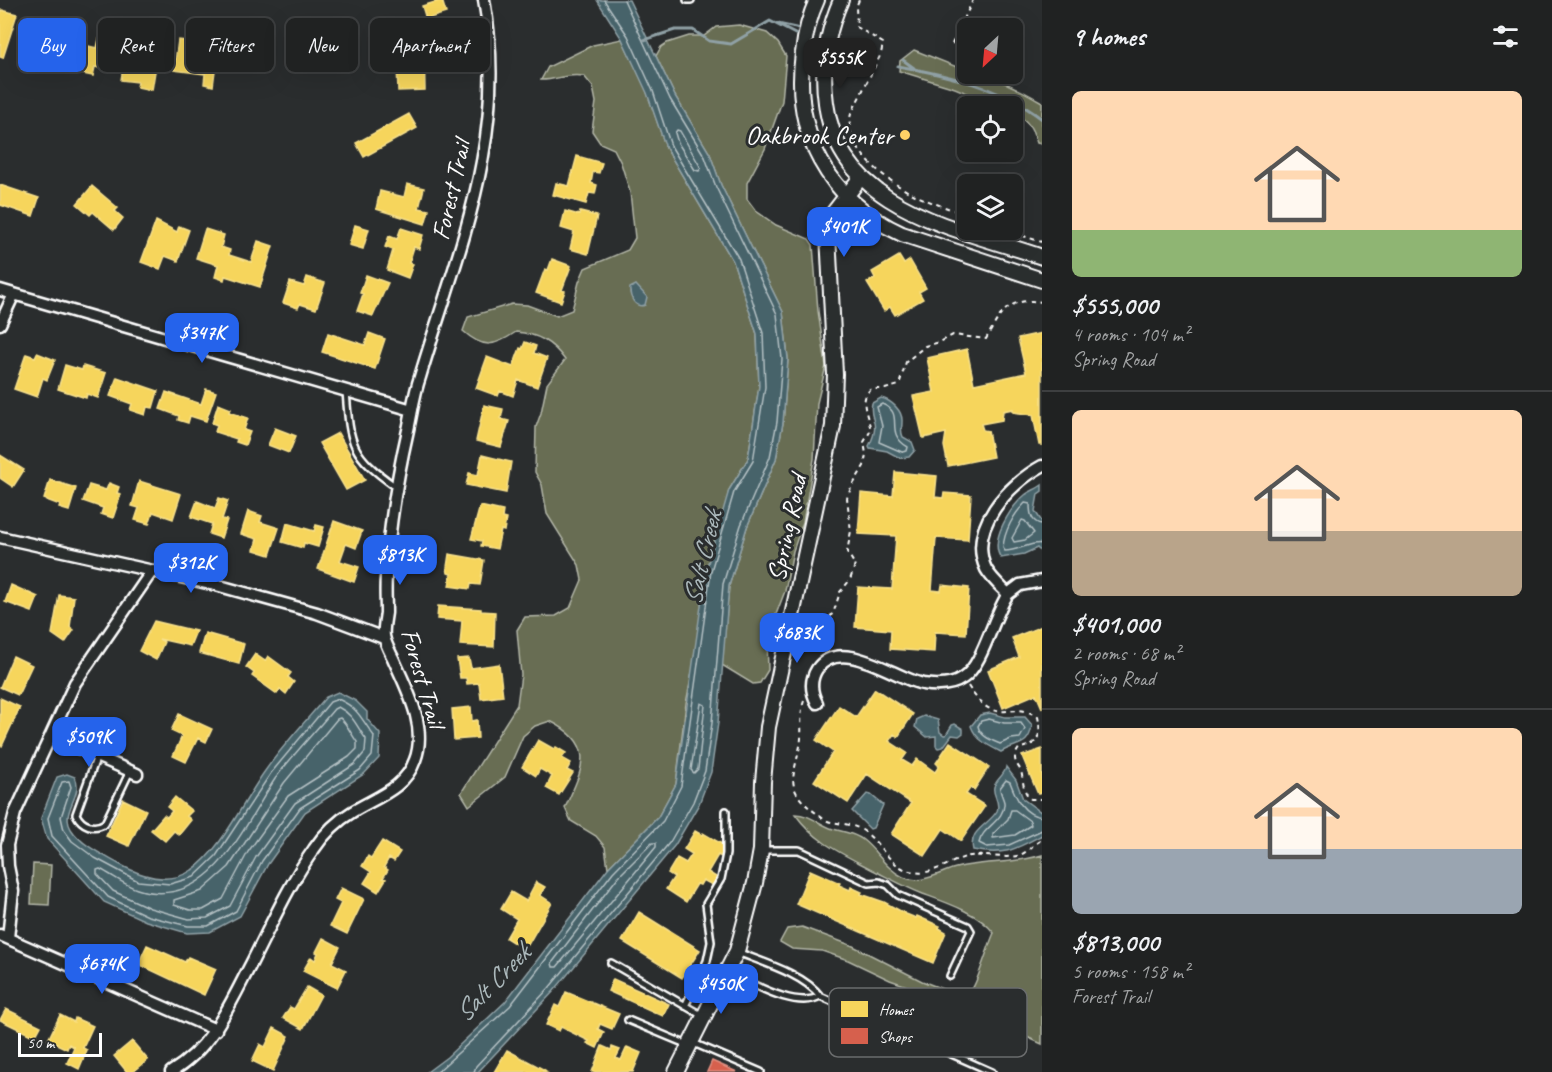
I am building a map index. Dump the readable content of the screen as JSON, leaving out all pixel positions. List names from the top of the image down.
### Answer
{
  "streets": {
    "street": ["Forest Trail", "Spring Road"]
  },
  "water": ["Salt Creek"],
  "places": ["Oakbrook Center"],
  "legend": ["Homes", "Shops"],
  "scale_bar": "50 m",
  "north": "bottom left",
  "page": {
    "heading": "9 homes",
    "chip": [
      "Buy",
      "Rent",
      "Filters",
      "New",
      "Apartment"
    ],
    "price": [
      "$555K",
      "$401K",
      "$347K",
      "$813K",
      "$312K",
      "$683K",
      "$509K",
      "$674K",
      "$450K"
    ],
    "list": [
      {
        "name": "$555,000",
        "note": "4 rooms · 104 m² · Spring Road"
      },
      {
        "name": "$401,000",
        "note": "2 rooms · 68 m² · Spring Road"
      },
      {
        "name": "$813,000",
        "note": "5 rooms · 158 m² · Forest Trail"
      }
    ],
    "scale": "50 m"
  }
}
